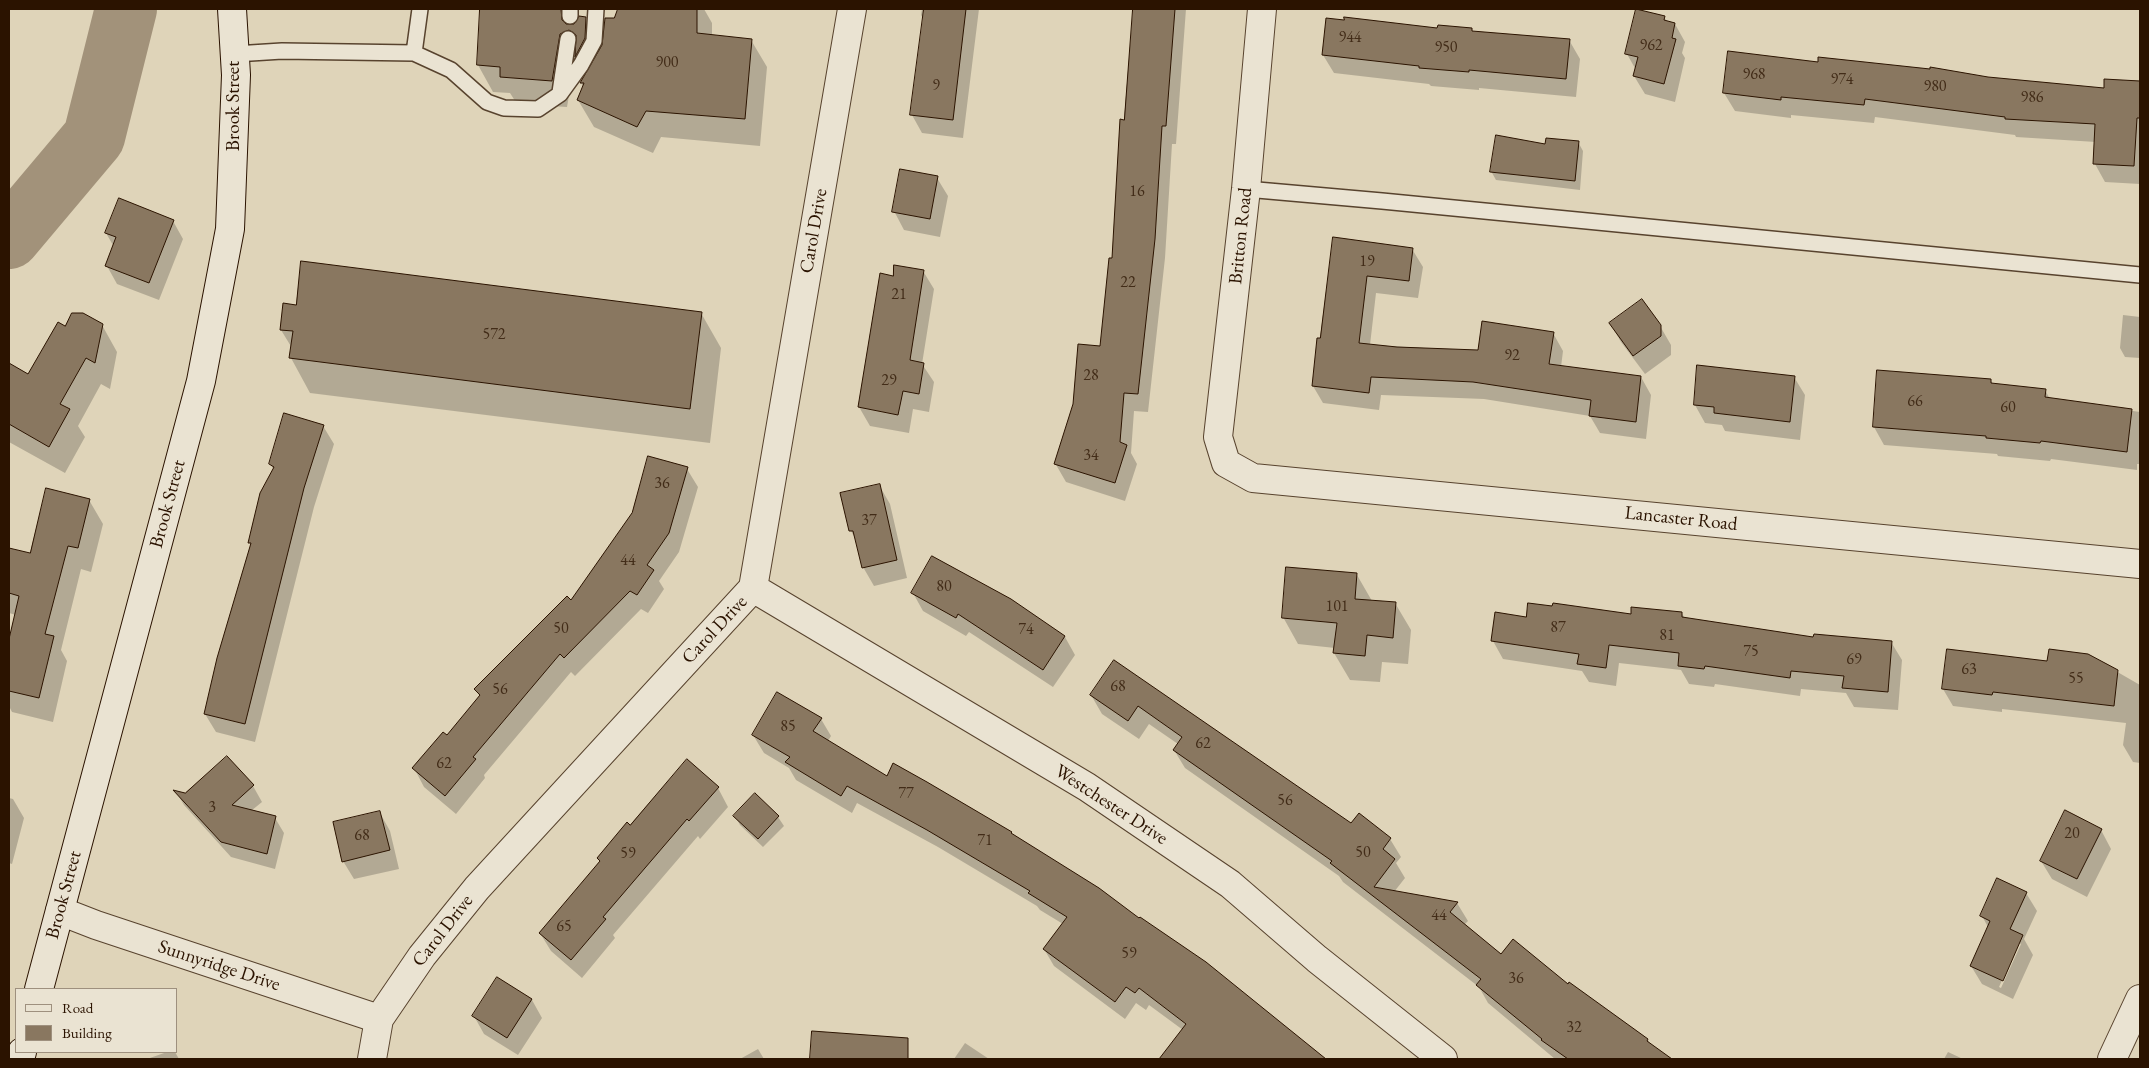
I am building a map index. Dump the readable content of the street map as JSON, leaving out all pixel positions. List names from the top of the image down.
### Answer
{
  "streets": {
    "street": [
      "Brook Street",
      "Carol Drive",
      "Britton Road",
      "Lancaster Road",
      "Westchester Drive",
      "Sunnyridge Drive"
    ]
  },
  "crossings": [
    ["Brook Street", "Sunnyridge Drive"],
    ["Carol Drive", "Westchester Drive"],
    ["Carol Drive", "Sunnyridge Drive"],
    ["Britton Road", "Lancaster Road"]
  ],
  "house_numbers": [
    "944",
    "962",
    "950",
    "900",
    "968",
    "974",
    "9",
    "980",
    "986",
    "16",
    "19",
    "22",
    "21",
    "572",
    "92",
    "28",
    "29",
    "66",
    "60",
    "34",
    "36",
    "37",
    "44",
    "80",
    "101",
    "87",
    "50",
    "74",
    "81",
    "75",
    "69",
    "63",
    "55",
    "68",
    "56",
    "85",
    "62",
    "62",
    "77",
    "56",
    "3",
    "20",
    "68",
    "71",
    "50",
    "59",
    "44",
    "65",
    "59",
    "36",
    "32"
  ],
  "legend": ["Road", "Building"]
}
